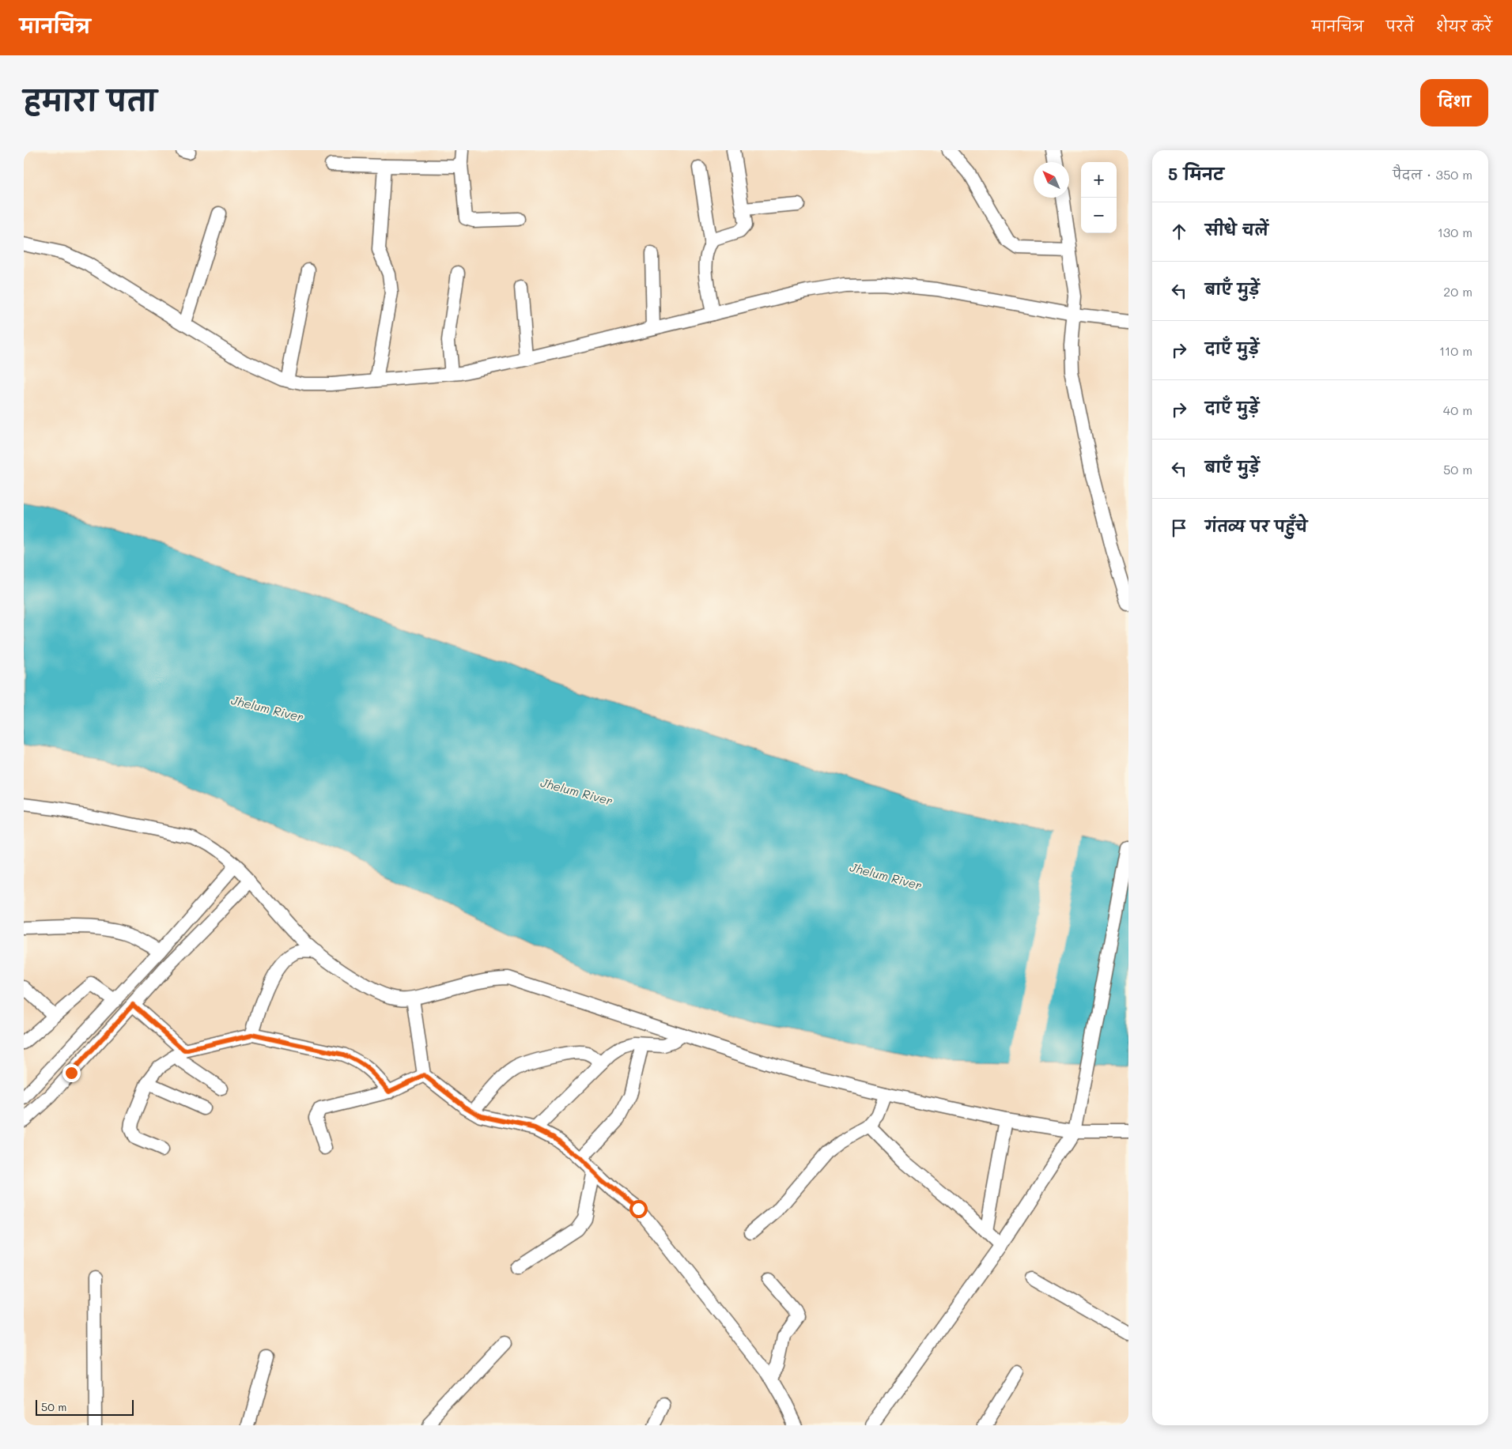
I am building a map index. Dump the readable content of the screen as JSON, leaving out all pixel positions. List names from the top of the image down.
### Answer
{
  "water": ["Jhelum River"],
  "scale_bar": "50 m",
  "north": "top left",
  "page": {
    "header": "मानचित्र",
    "nav": ["मानचित्र", "परतें", "शेयर करें"],
    "title": "हमारा पता",
    "buttons": "दिशा",
    "heading": ["5 मिनट", "पैदल · 350 m"],
    "map_buttons": ["+", "−"],
    "list": [
      ["सीधे चलें", "130 m"],
      ["बाएँ मुड़ें", "20 m"],
      ["दाएँ मुड़ें", "110 m"],
      ["दाएँ मुड़ें", "40 m"],
      ["बाएँ मुड़ें", "50 m"],
      "गंतव्य पर पहुँचे"
    ],
    "scale": "50 m"
  }
}
